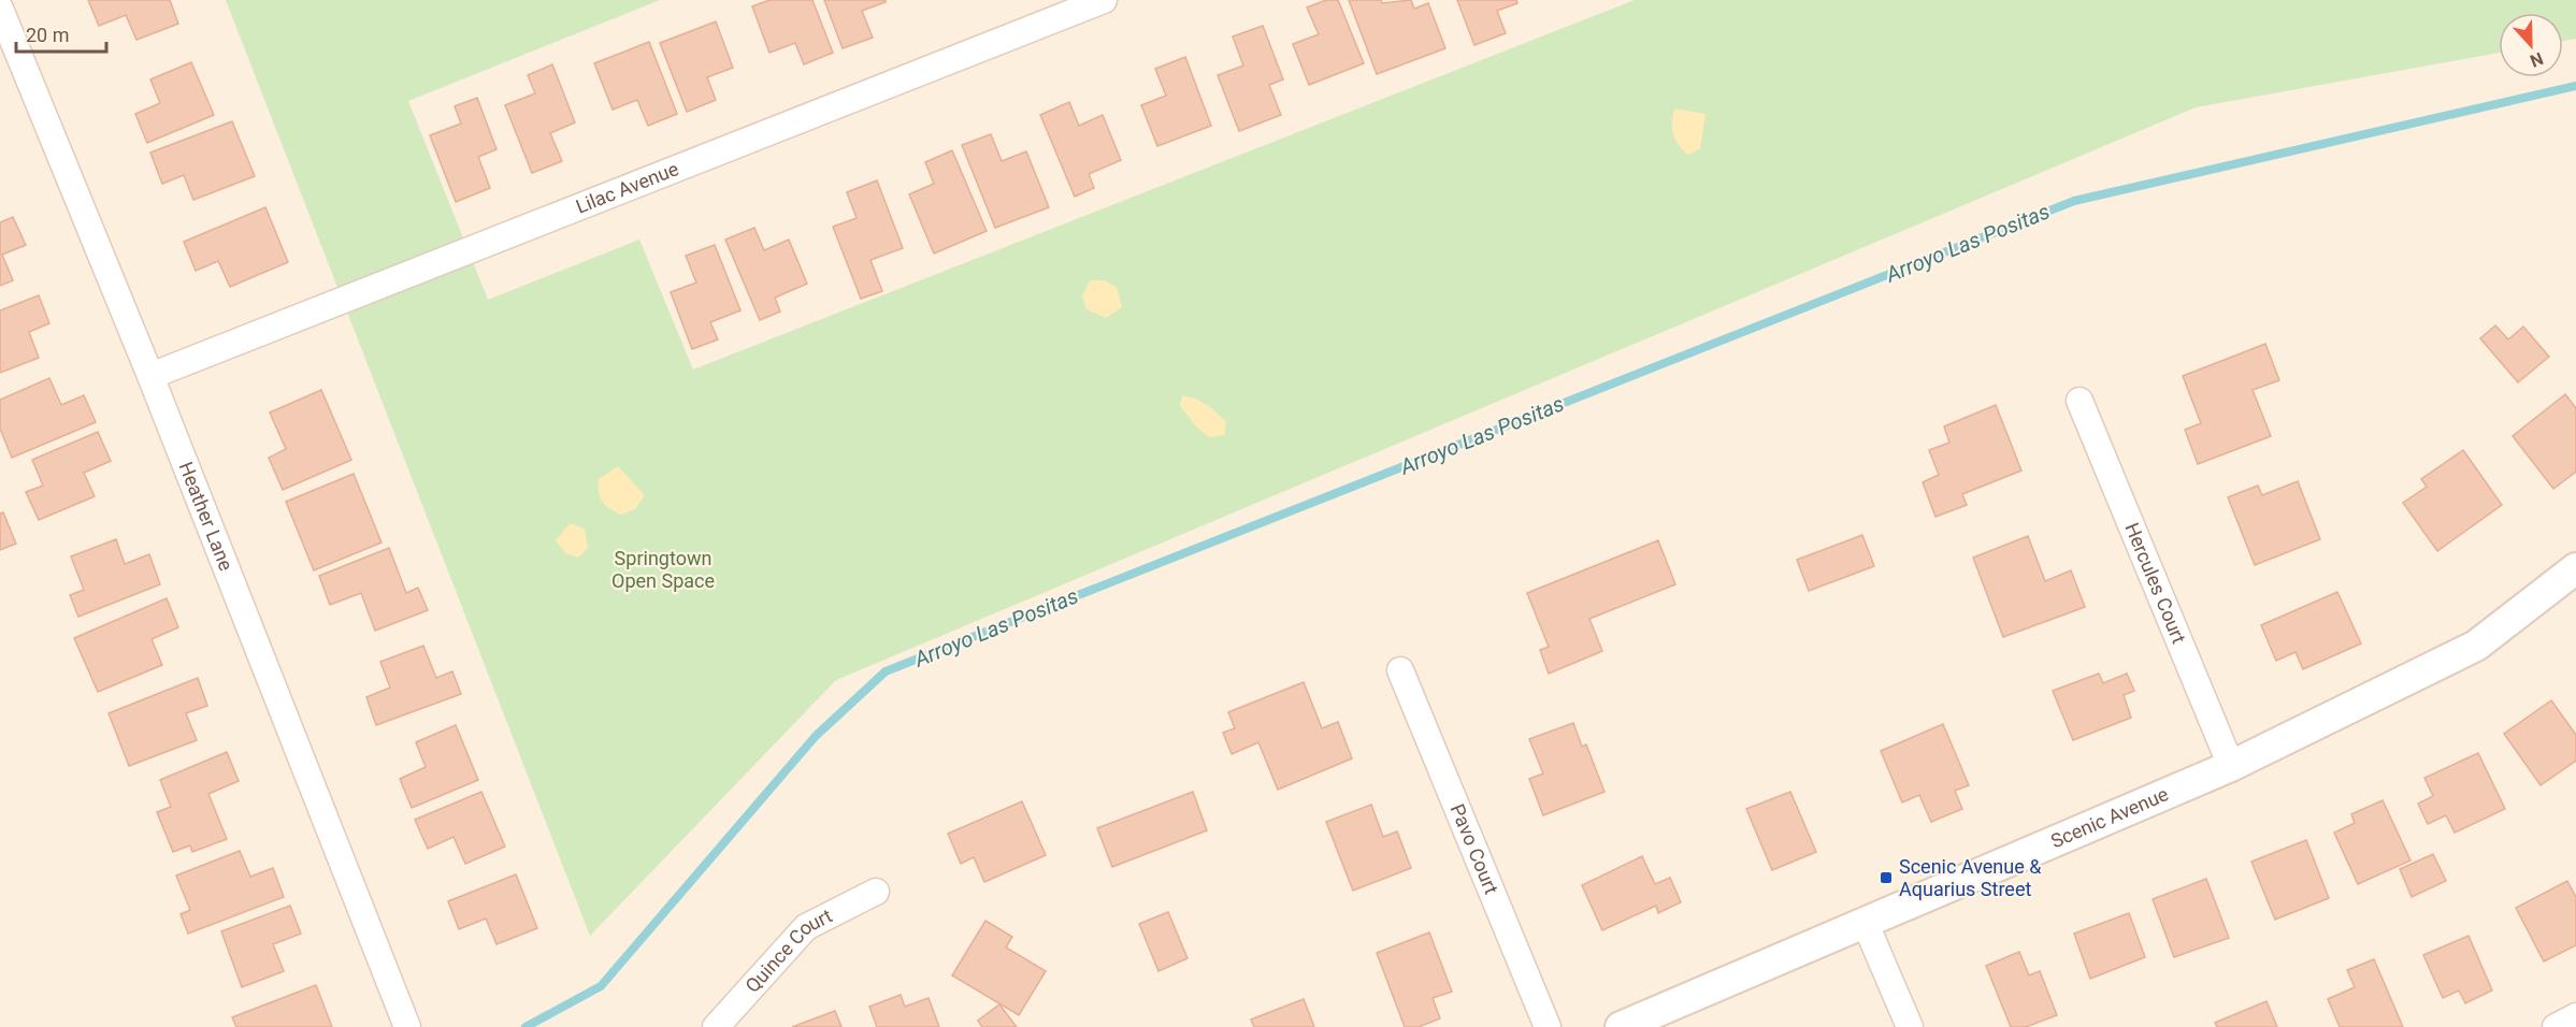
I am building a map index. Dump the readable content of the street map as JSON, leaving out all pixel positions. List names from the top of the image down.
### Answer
{
  "streets": {
    "street": [
      "Lilac Avenue",
      "Heather Lane",
      "Hercules Court",
      "Scenic Avenue",
      "Pavo Court",
      "Quince Court"
    ]
  },
  "crossings": [
    ["Lilac Avenue", "Heather Lane"],
    ["Hercules Court", "Scenic Avenue"]
  ],
  "water": ["Arroyo Las Positas"],
  "parks": ["Springtown Open Space"],
  "places": {
    "transit": ["Scenic Avenue & Aquarius Street"]
  },
  "scale_bar": "20 m",
  "north": "bottom"
}
